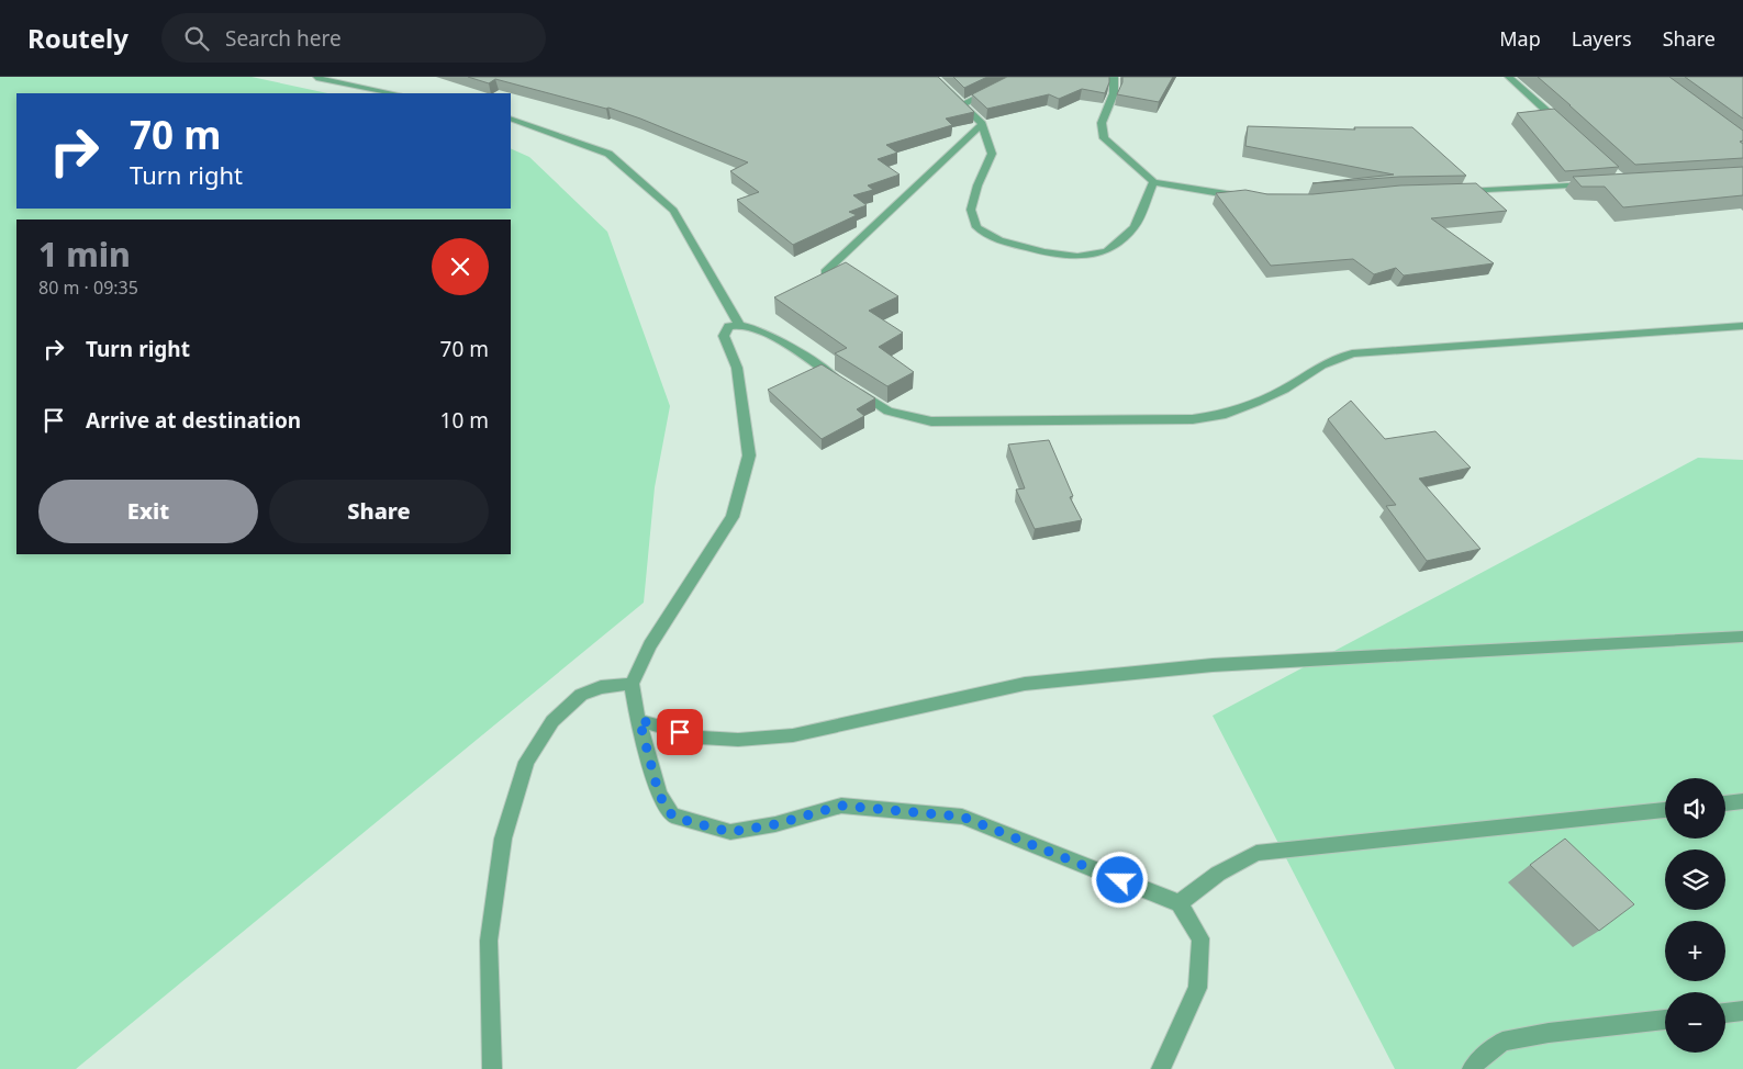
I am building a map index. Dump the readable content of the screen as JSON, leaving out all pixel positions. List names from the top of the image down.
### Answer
{
  "page": {
    "header": "Routely",
    "search": "Search here",
    "nav": ["Map", "Layers", "Share"],
    "turn": ["70 m", "Turn right"],
    "heading": ["1 min", "80 m · 09:35"],
    "list": [
      {
        "name": "Turn right",
        "value": "70 m"
      },
      {
        "name": "Arrive at destination",
        "value": "10 m"
      }
    ],
    "buttons": ["Exit", "Share"],
    "map_buttons": ["+", "−"]
  }
}
